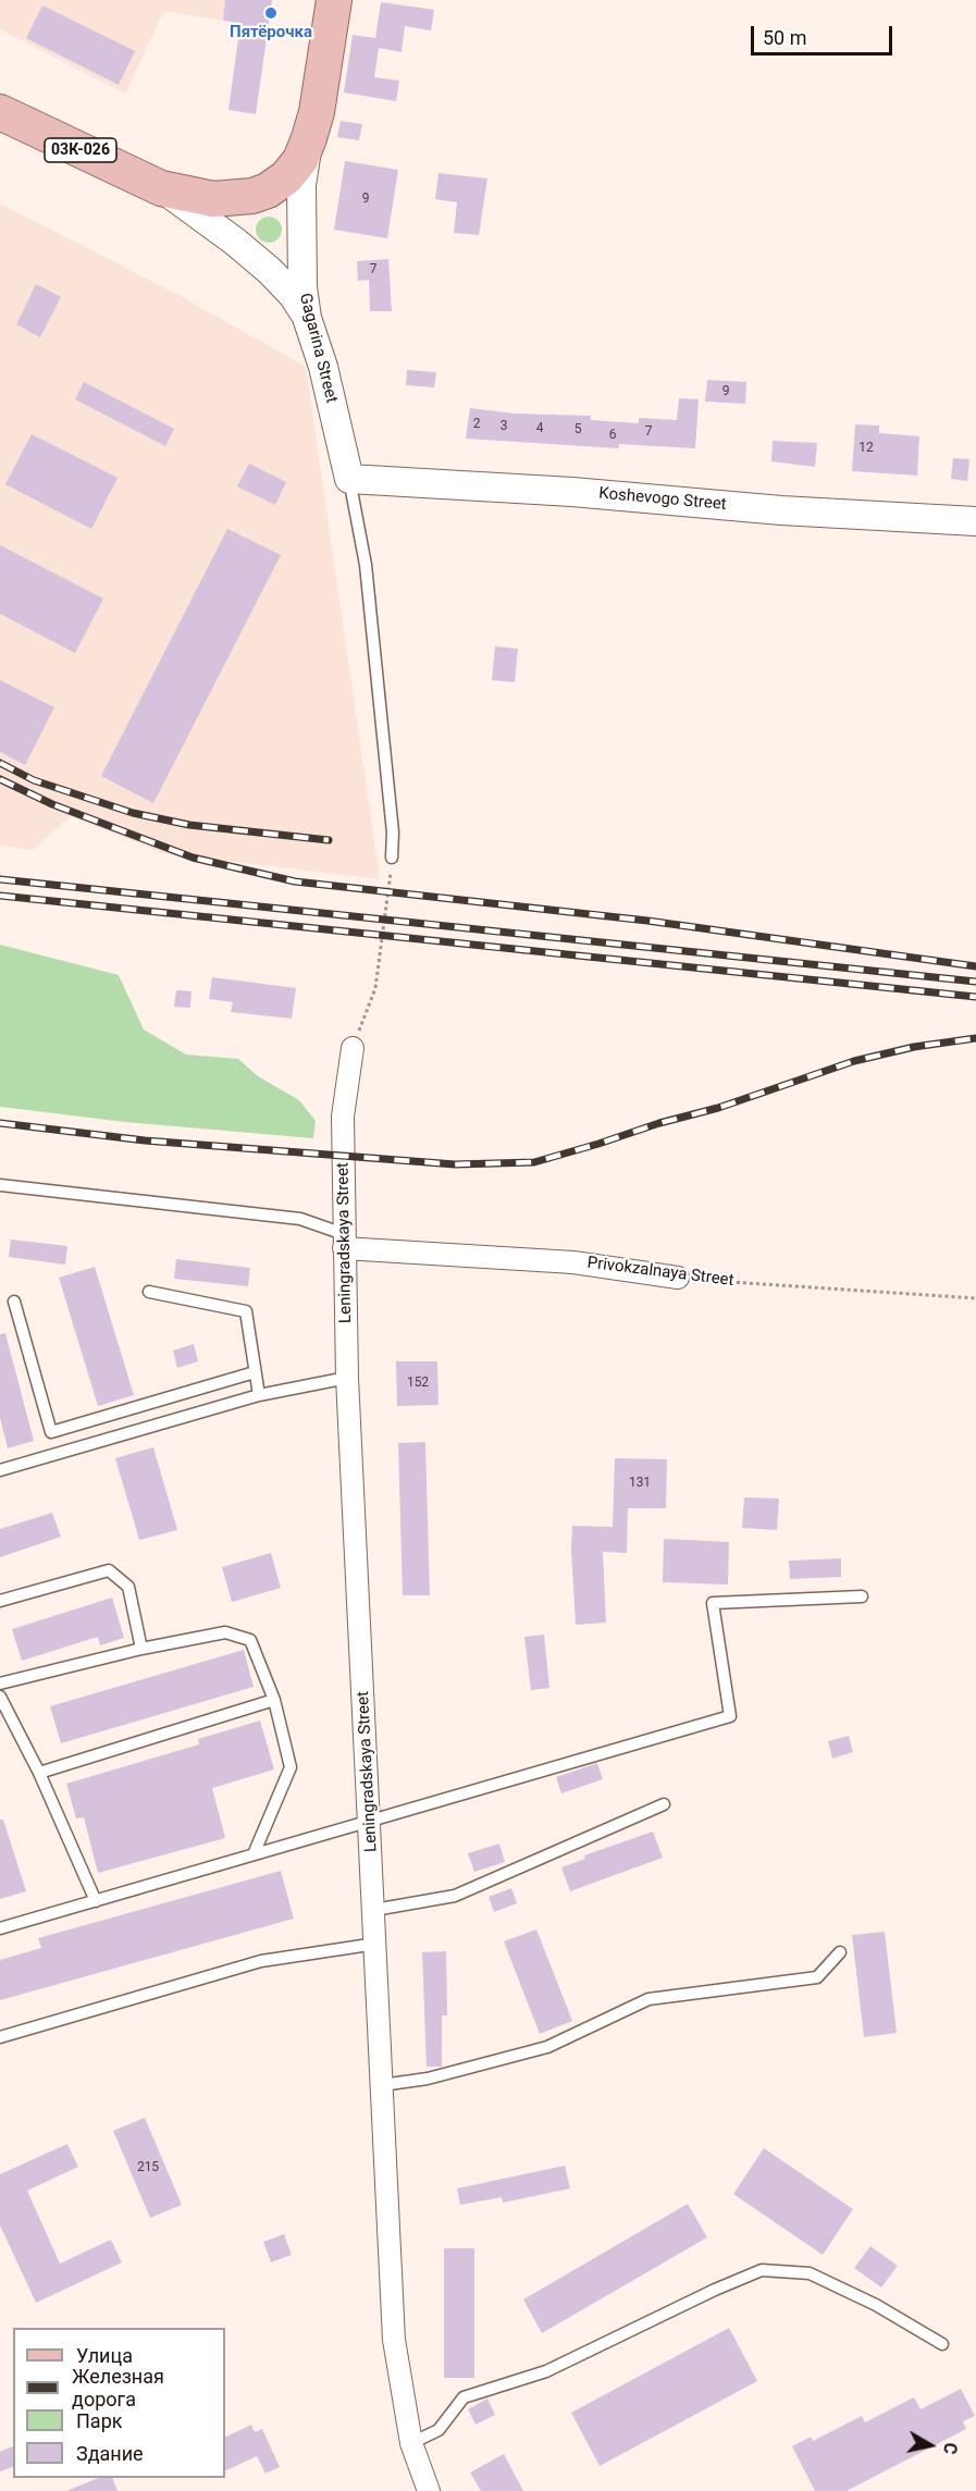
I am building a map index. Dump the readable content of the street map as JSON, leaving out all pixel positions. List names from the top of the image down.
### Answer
{
  "streets": {
    "main road": ["03К-026", "Gagarina Street"],
    "street": ["Koshevogo Street", "Leningradskaya Street", "Privokzalnaya Street"]
  },
  "crossings": [
    ["03К-026", "Gagarina Street"],
    ["Gagarina Street", "Koshevogo Street"],
    ["Leningradskaya Street", "Privokzalnaya Street"]
  ],
  "places": ["Пятёрочка"],
  "house_numbers": [
    "9",
    "7",
    "9",
    "2",
    "3",
    "4",
    "5",
    "7",
    "6",
    "12",
    "152",
    "131",
    "215"
  ],
  "legend": [
    "Улица",
    "Железная дорога",
    "Парк",
    "Здание"
  ],
  "scale_bar": "50 m",
  "north": "right"
}
